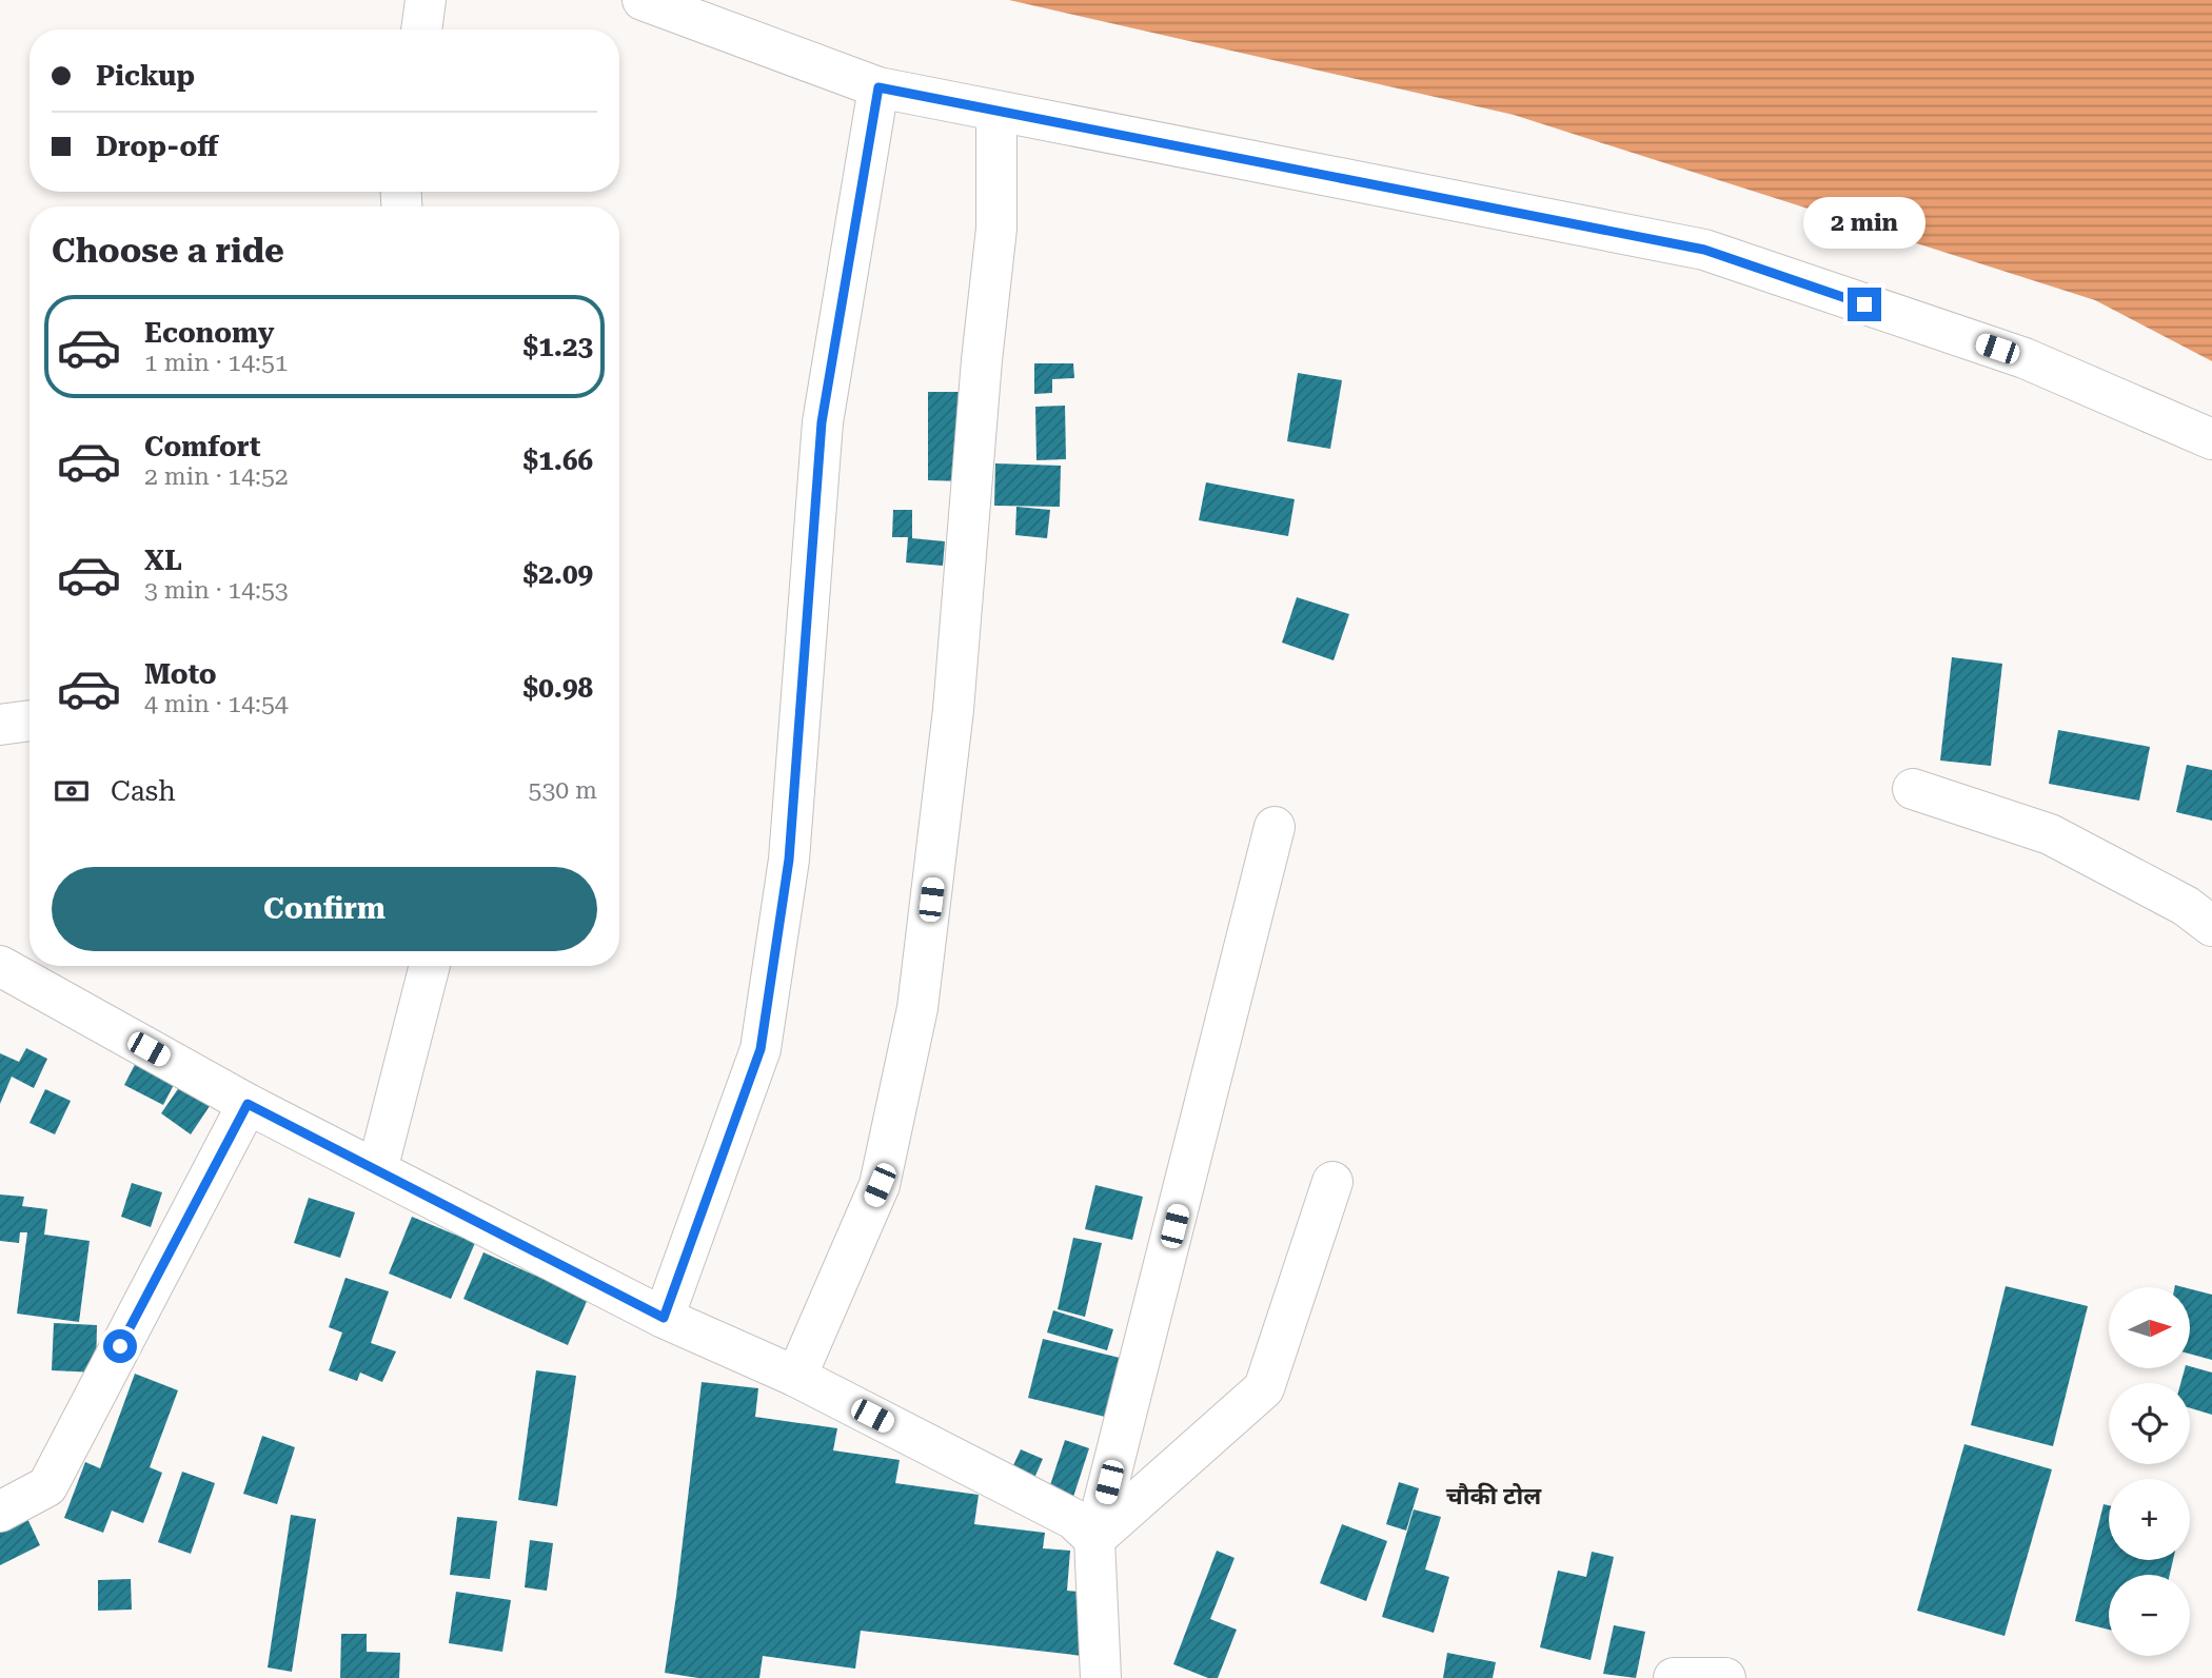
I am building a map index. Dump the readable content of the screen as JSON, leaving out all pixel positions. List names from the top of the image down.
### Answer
{
  "districts": ["चौकी टोल"],
  "north": "right",
  "page": {
    "banner": ["Pickup", "Drop-off"],
    "bubble": "2 min",
    "heading": "Choose a ride",
    "list": [
      {
        "name": "Economy",
        "note": "1 min · 14:51",
        "value": "$1.23"
      },
      {
        "name": "Comfort",
        "note": "2 min · 14:52",
        "value": "$1.66"
      },
      {
        "name": "XL",
        "note": "3 min · 14:53",
        "value": "$2.09"
      },
      {
        "name": "Moto",
        "note": "4 min · 14:54",
        "value": "$0.98"
      }
    ],
    "pay": ["Cash", "530 m"],
    "buttons": "Confirm",
    "map_buttons": ["+", "−"]
  }
}
